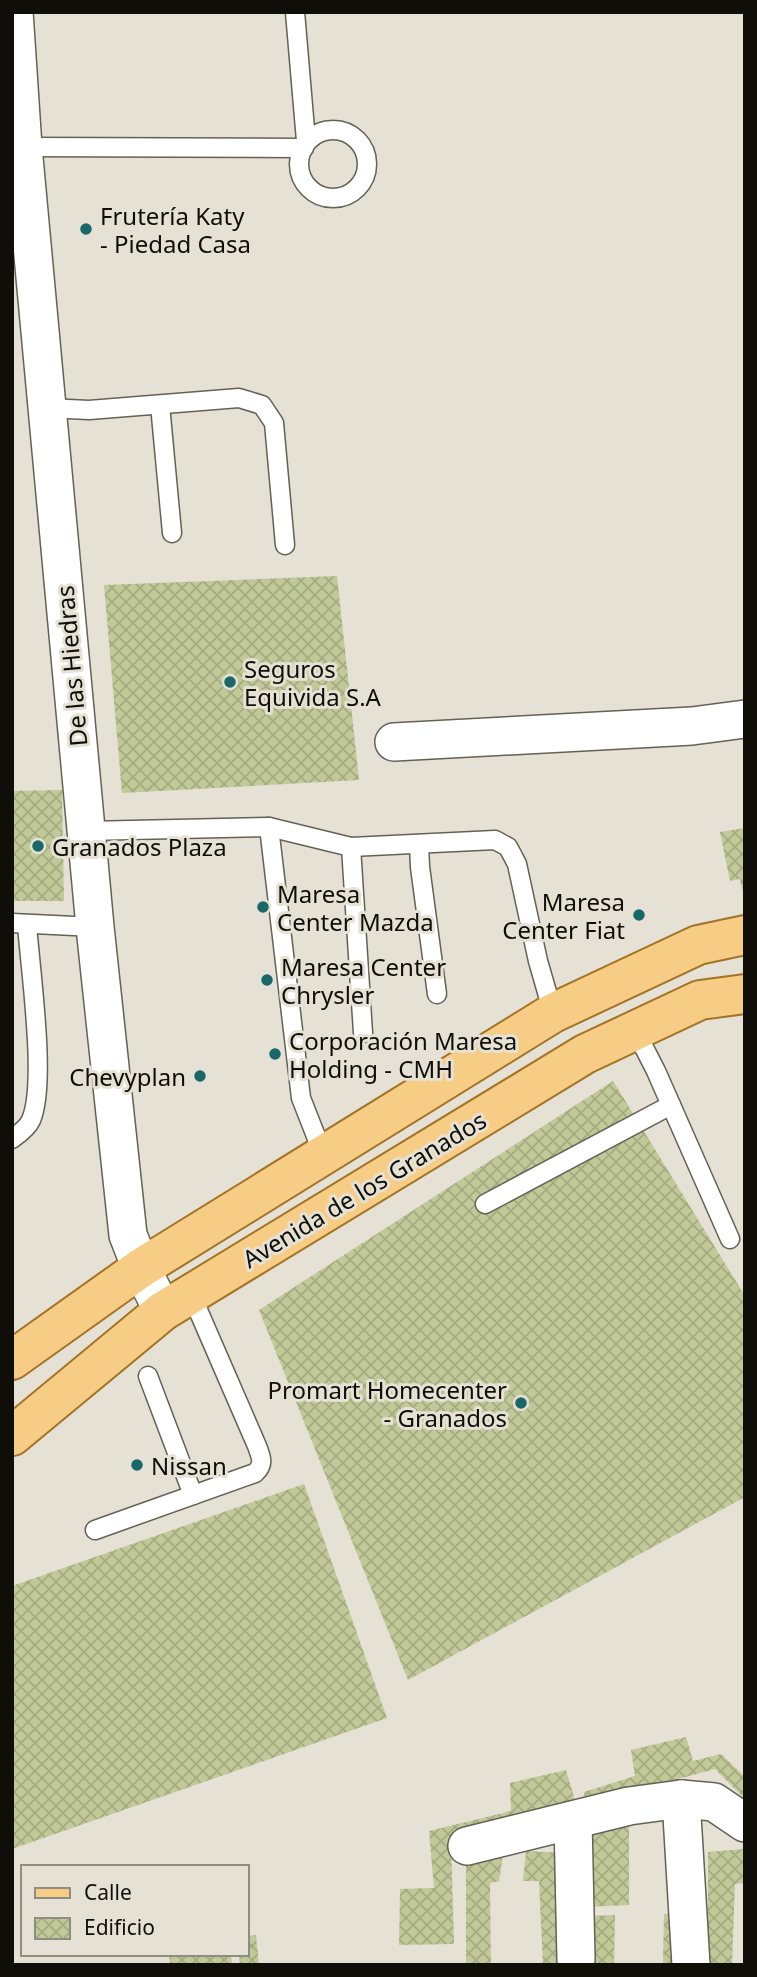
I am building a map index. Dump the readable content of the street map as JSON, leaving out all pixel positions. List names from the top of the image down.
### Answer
{
  "streets": {
    "main road": ["Avenida de los Granados"],
    "street": ["De las Hiedras"]
  },
  "crossings": [
    ["De las Hiedras", "Avenida de los Granados"]
  ],
  "places": [
    "Frutería Katy - Piedad Casa",
    "Seguros Equivida S.A",
    "Granados Plaza",
    "Maresa Center Mazda",
    "Maresa Center Fiat",
    "Maresa Center Chrysler",
    "Corporación Maresa Holding - CMH",
    "Chevyplan",
    "Promart Homecenter - Granados",
    "Nissan"
  ],
  "legend": ["Calle", "Edificio"]
}
